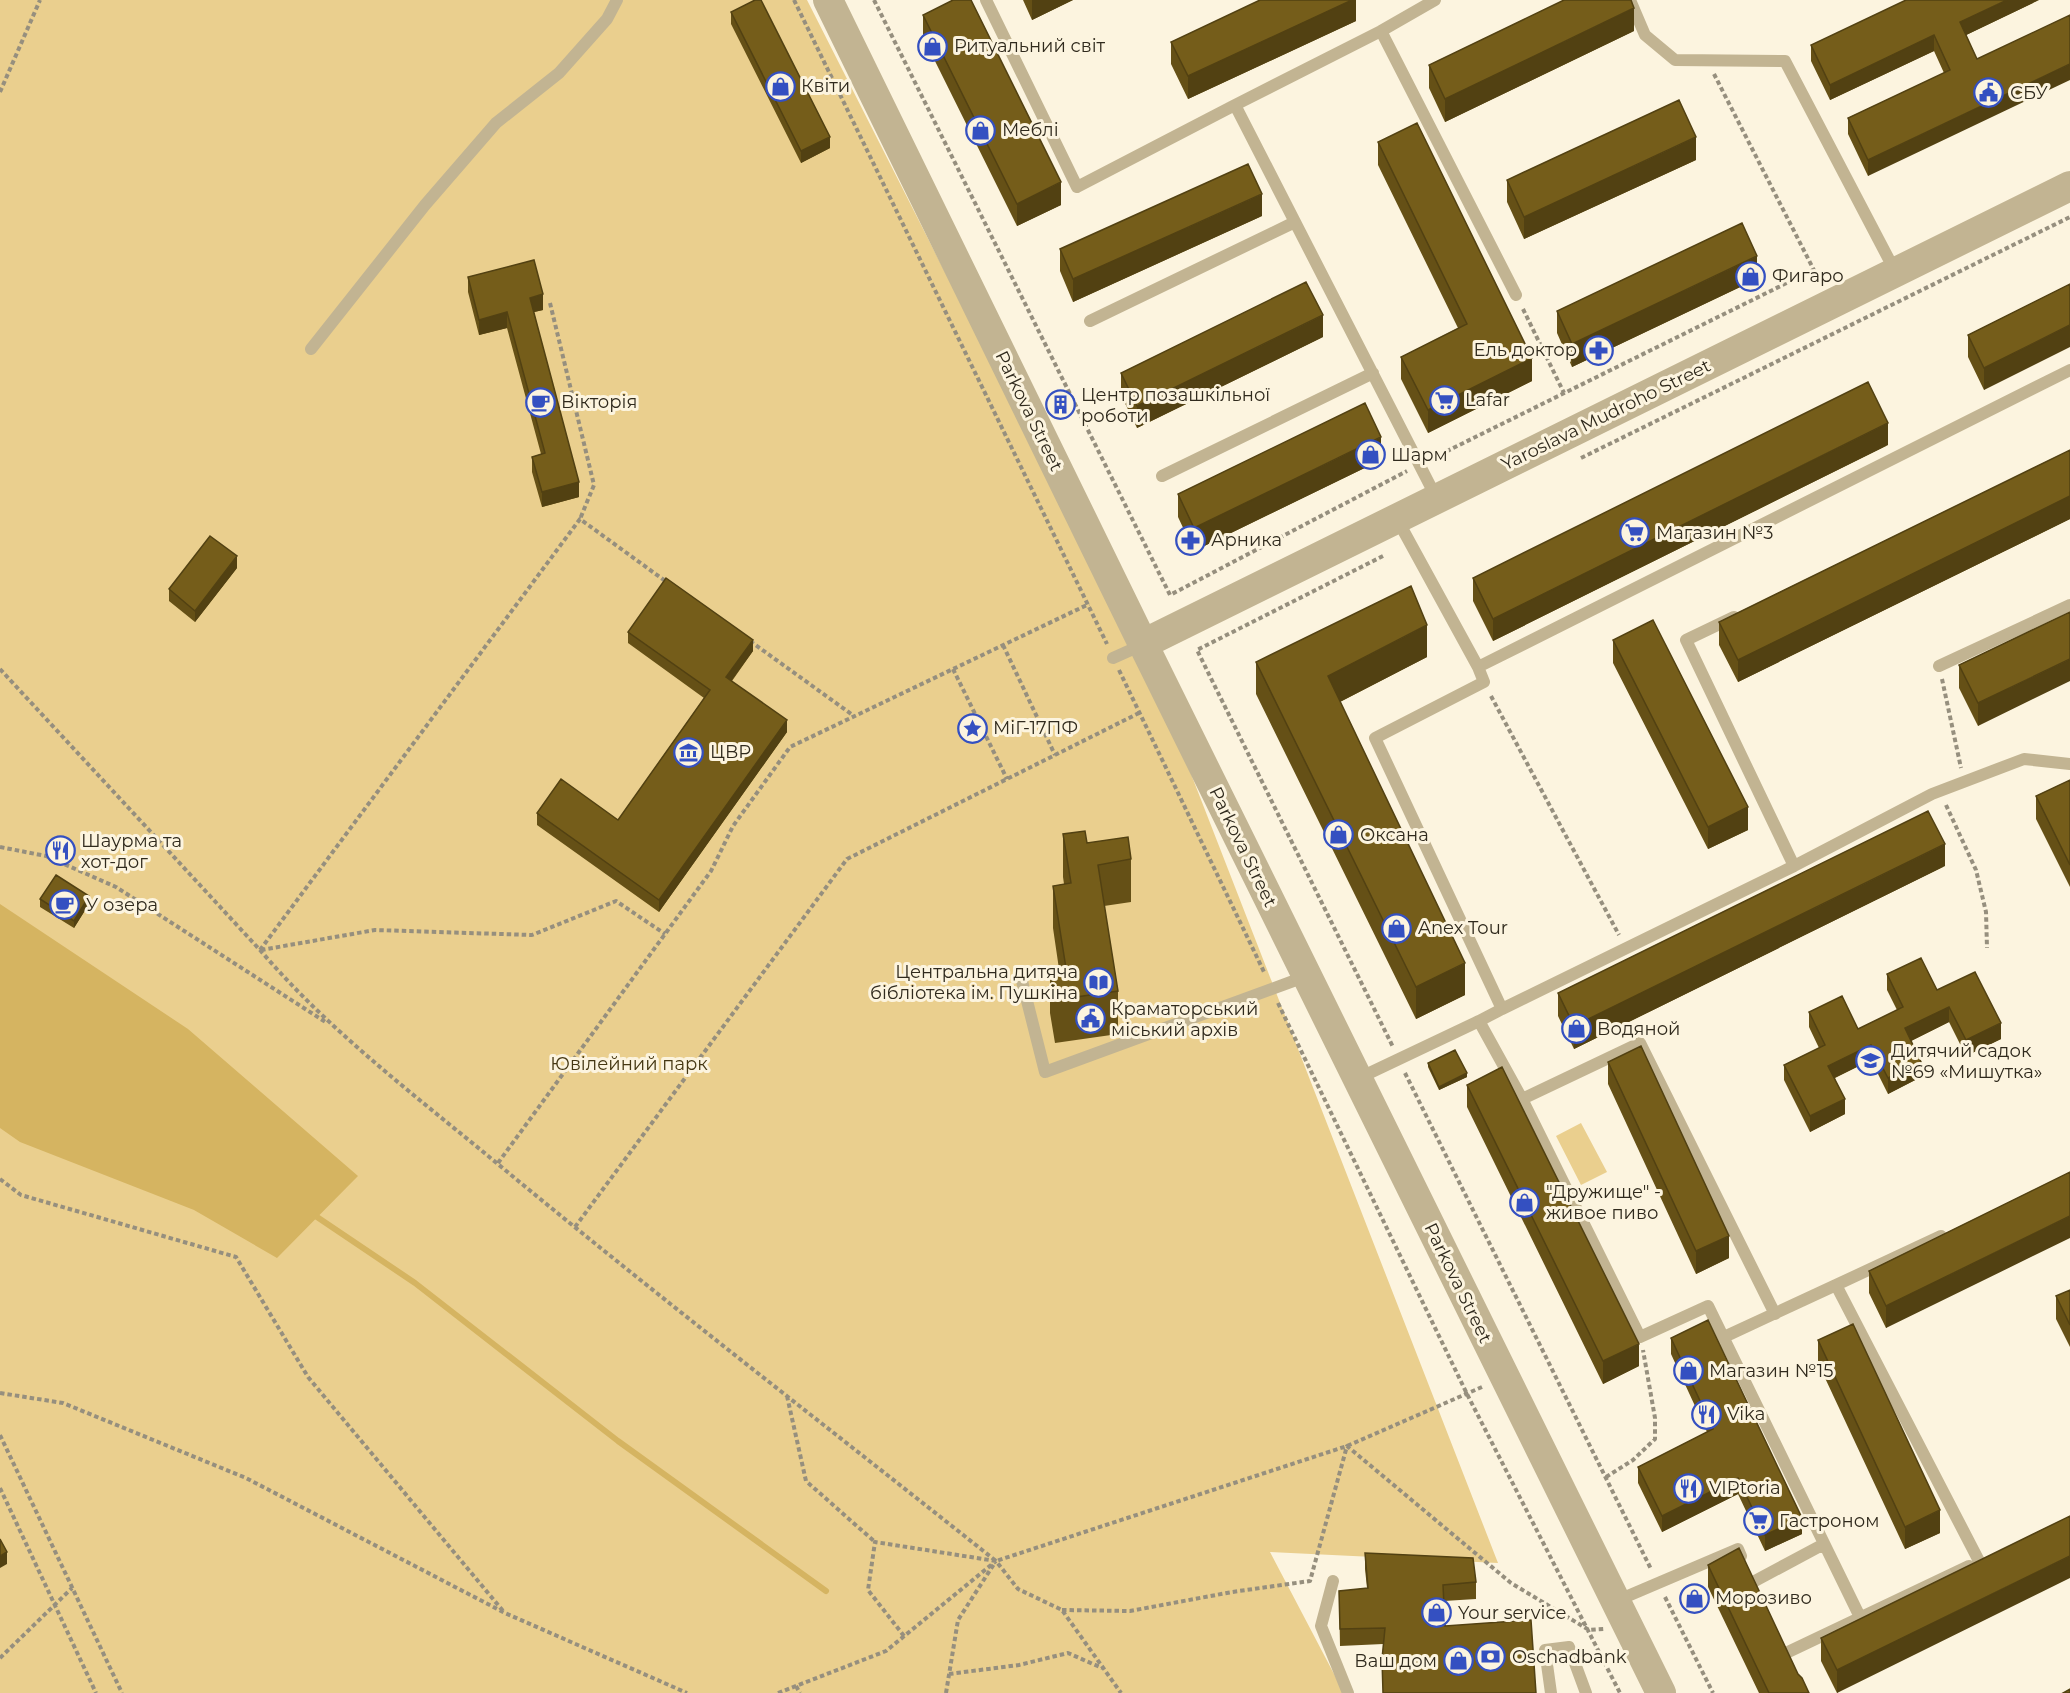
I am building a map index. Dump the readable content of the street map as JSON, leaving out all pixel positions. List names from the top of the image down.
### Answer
{
  "streets": {
    "street": ["Parkova Street", "Yaroslava Mudroho Street"]
  },
  "crossings": [
    ["Parkova Street", "Yaroslava Mudroho Street"]
  ],
  "parks": ["Ювілейний парк"],
  "places": {
    "shop": [
      "Ритуальний світ",
      "Квіти",
      "Меблі",
      "Фигаро",
      "Шарм",
      "Оксана",
      "Anex Tour",
      "Водяной",
      "\"Дружище\" - живое пиво",
      "Магазин №15",
      "Морозиво",
      "Your service",
      "Ваш дом"
    ],
    "public building": ["СБУ", "Краматорський міський архів"],
    "pharmacy": ["Ель доктор", "Арника"],
    "supermarket": ["Lafar", "Магазин №3", "Гастроном"],
    "cafe": ["Вікторія", "У озера"],
    "building": ["Центр позашкільної роботи"],
    "place": ["МіГ-17ПФ"],
    "museum": ["ЦВР"],
    "restaurant": ["Шаурма та хот-дог", "Vika", "VIPtoria"],
    "library": ["Центральна дитяча бібліотека ім. Пушкіна"],
    "school or university": ["Дитячий садок №69 «Мишутка»"],
    "bank": ["Oschadbank"]
  }
}
